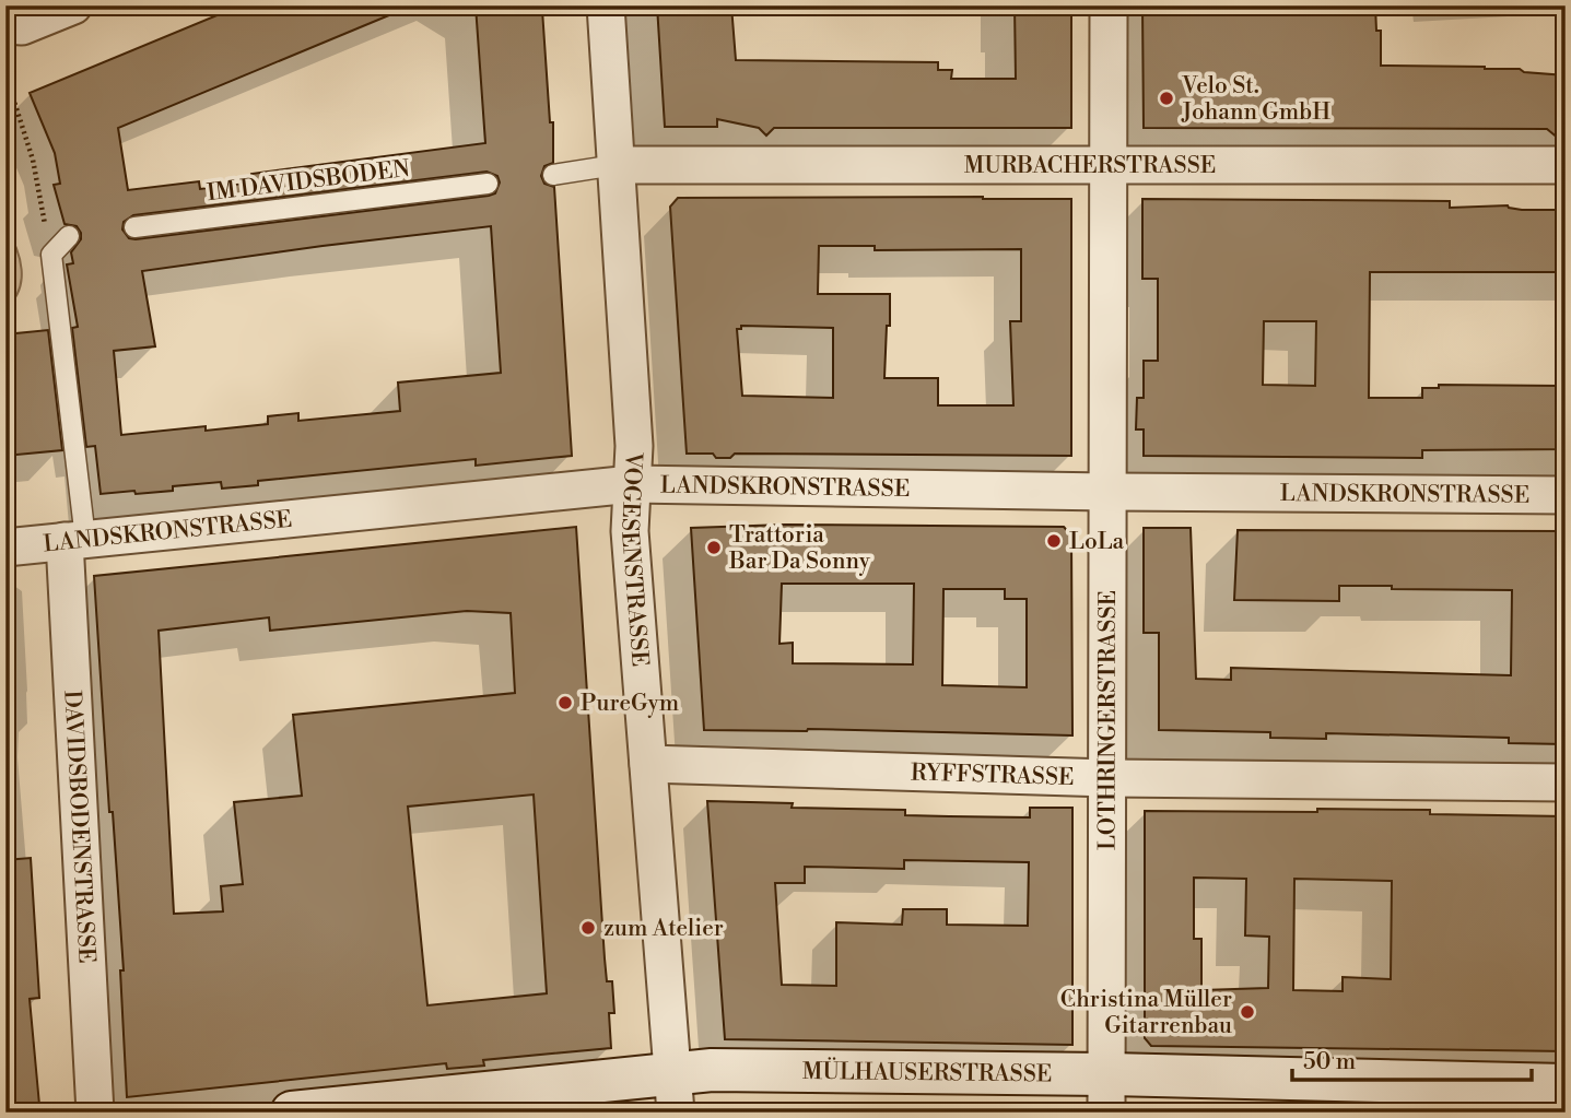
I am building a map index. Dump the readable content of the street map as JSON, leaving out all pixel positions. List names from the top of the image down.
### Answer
{
  "streets": {
    "street": [
      "MURBACHERSTRASSE",
      "LANDSKRONSTRASSE",
      "VOGESENSTRASSE",
      "LOTHRINGERSTRASSE",
      "RYFFSTRASSE",
      "DAVIDSBODENSTRASSE",
      "MÜLHAUSERSTRASSE"
    ],
    "lane": ["IM DAVIDSBODEN"]
  },
  "crossings": [
    ["MURBACHERSTRASSE", "VOGESENSTRASSE"],
    ["MURBACHERSTRASSE", "LOTHRINGERSTRASSE"],
    ["LANDSKRONSTRASSE", "VOGESENSTRASSE"],
    ["LANDSKRONSTRASSE", "LOTHRINGERSTRASSE"],
    ["LANDSKRONSTRASSE", "DAVIDSBODENSTRASSE"],
    ["VOGESENSTRASSE", "RYFFSTRASSE"],
    ["VOGESENSTRASSE", "MÜLHAUSERSTRASSE"],
    ["LOTHRINGERSTRASSE", "RYFFSTRASSE"],
    ["LOTHRINGERSTRASSE", "MÜLHAUSERSTRASSE"]
  ],
  "places": [
    "Velo St. Johann GmbH",
    "LoLa",
    "Trattoria Bar Da Sonny",
    "PureGym",
    "zum Atelier",
    "Christina Müller Gitarrenbau"
  ],
  "scale_bar": "50 m"
}
